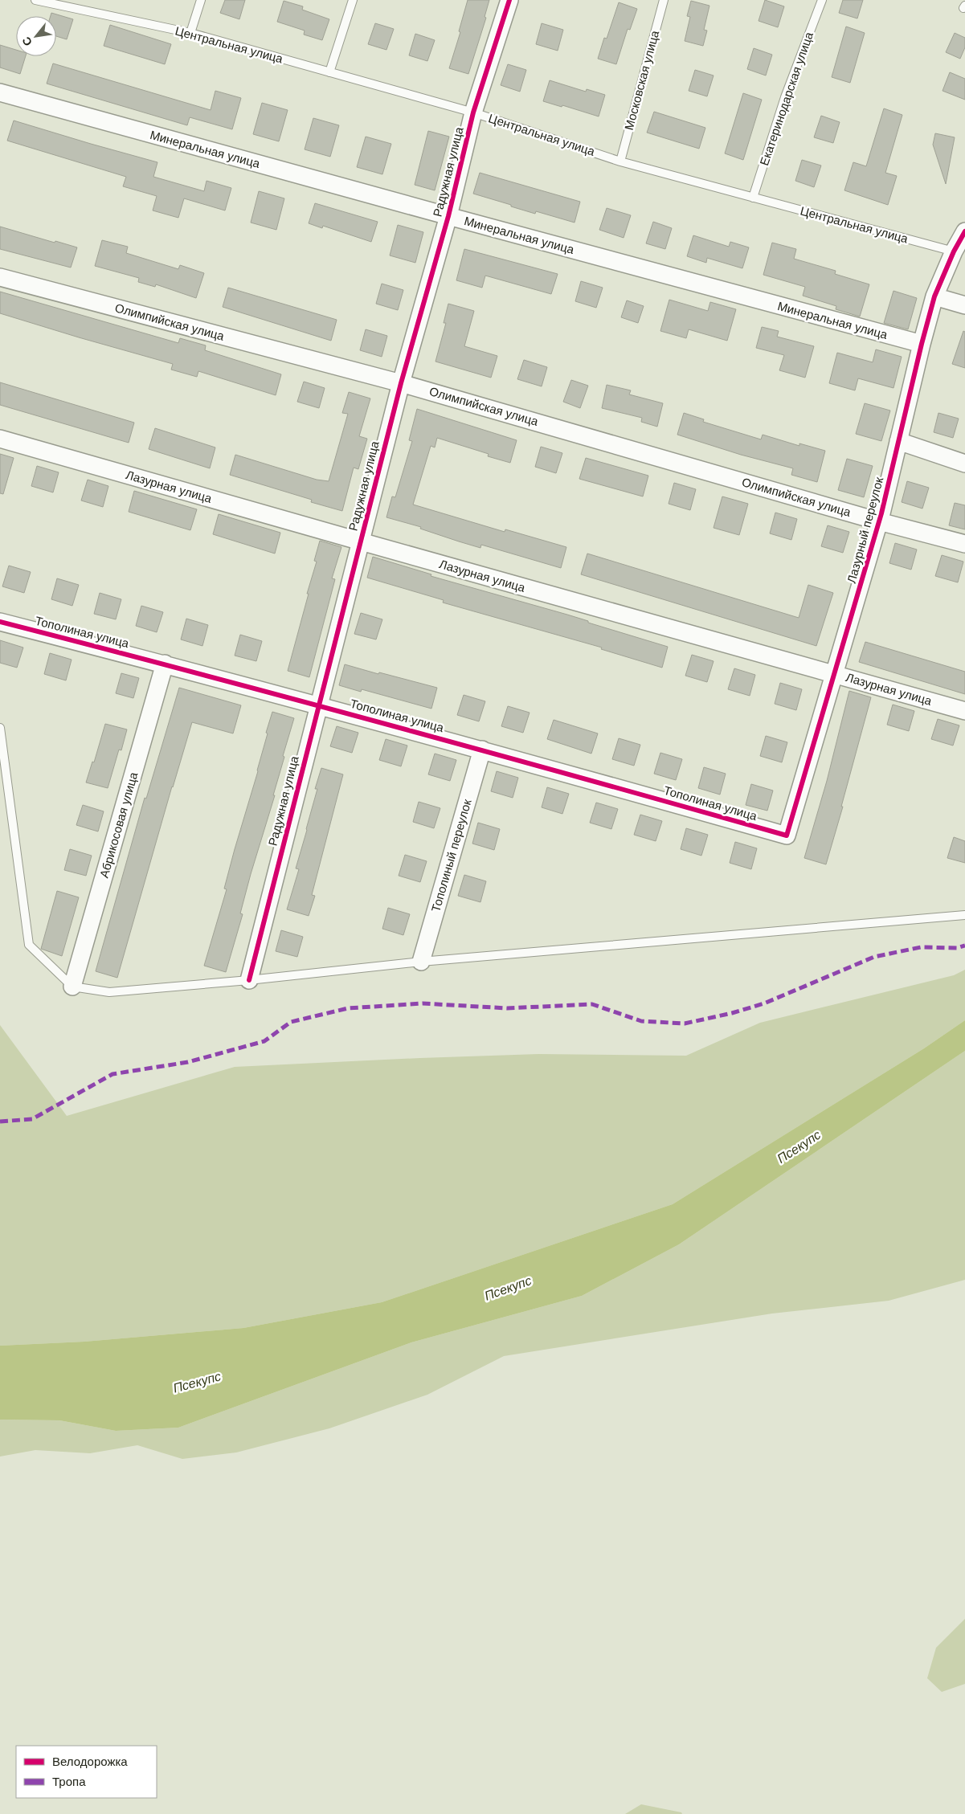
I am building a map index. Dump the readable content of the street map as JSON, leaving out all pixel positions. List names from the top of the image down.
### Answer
{
  "streets": {
    "street": [
      "Минеральная улица",
      "Радужная улица",
      "Олимпийская улица",
      "Лазурная улица",
      "Лазурный переулок",
      "Тополиная улица",
      "Абрикосовая улица",
      "Тополиный переулок"
    ],
    "lane": ["Центральная улица", "Московская улица", "Екатеринодарская улица"]
  },
  "crossings": [
    ["Центральная улица", "Московская улица"],
    ["Центральная улица", "Екатеринодарская улица"],
    ["Центральная улица", "Радужная улица"],
    ["Центральная улица", "Лазурный переулок"],
    ["Минеральная улица", "Радужная улица"],
    ["Минеральная улица", "Лазурный переулок"],
    ["Радужная улица", "Олимпийская улица"],
    ["Радужная улица", "Лазурная улица"],
    ["Радужная улица", "Тополиная улица"],
    ["Олимпийская улица", "Лазурный переулок"],
    ["Лазурная улица", "Лазурный переулок"],
    ["Лазурный переулок", "Тополиная улица"],
    ["Тополиная улица", "Абрикосовая улица"],
    ["Тополиная улица", "Тополиный переулок"]
  ],
  "water": ["Псекупс"],
  "legend": ["Велодорожка", "Тропа"],
  "north": "bottom left"
}
